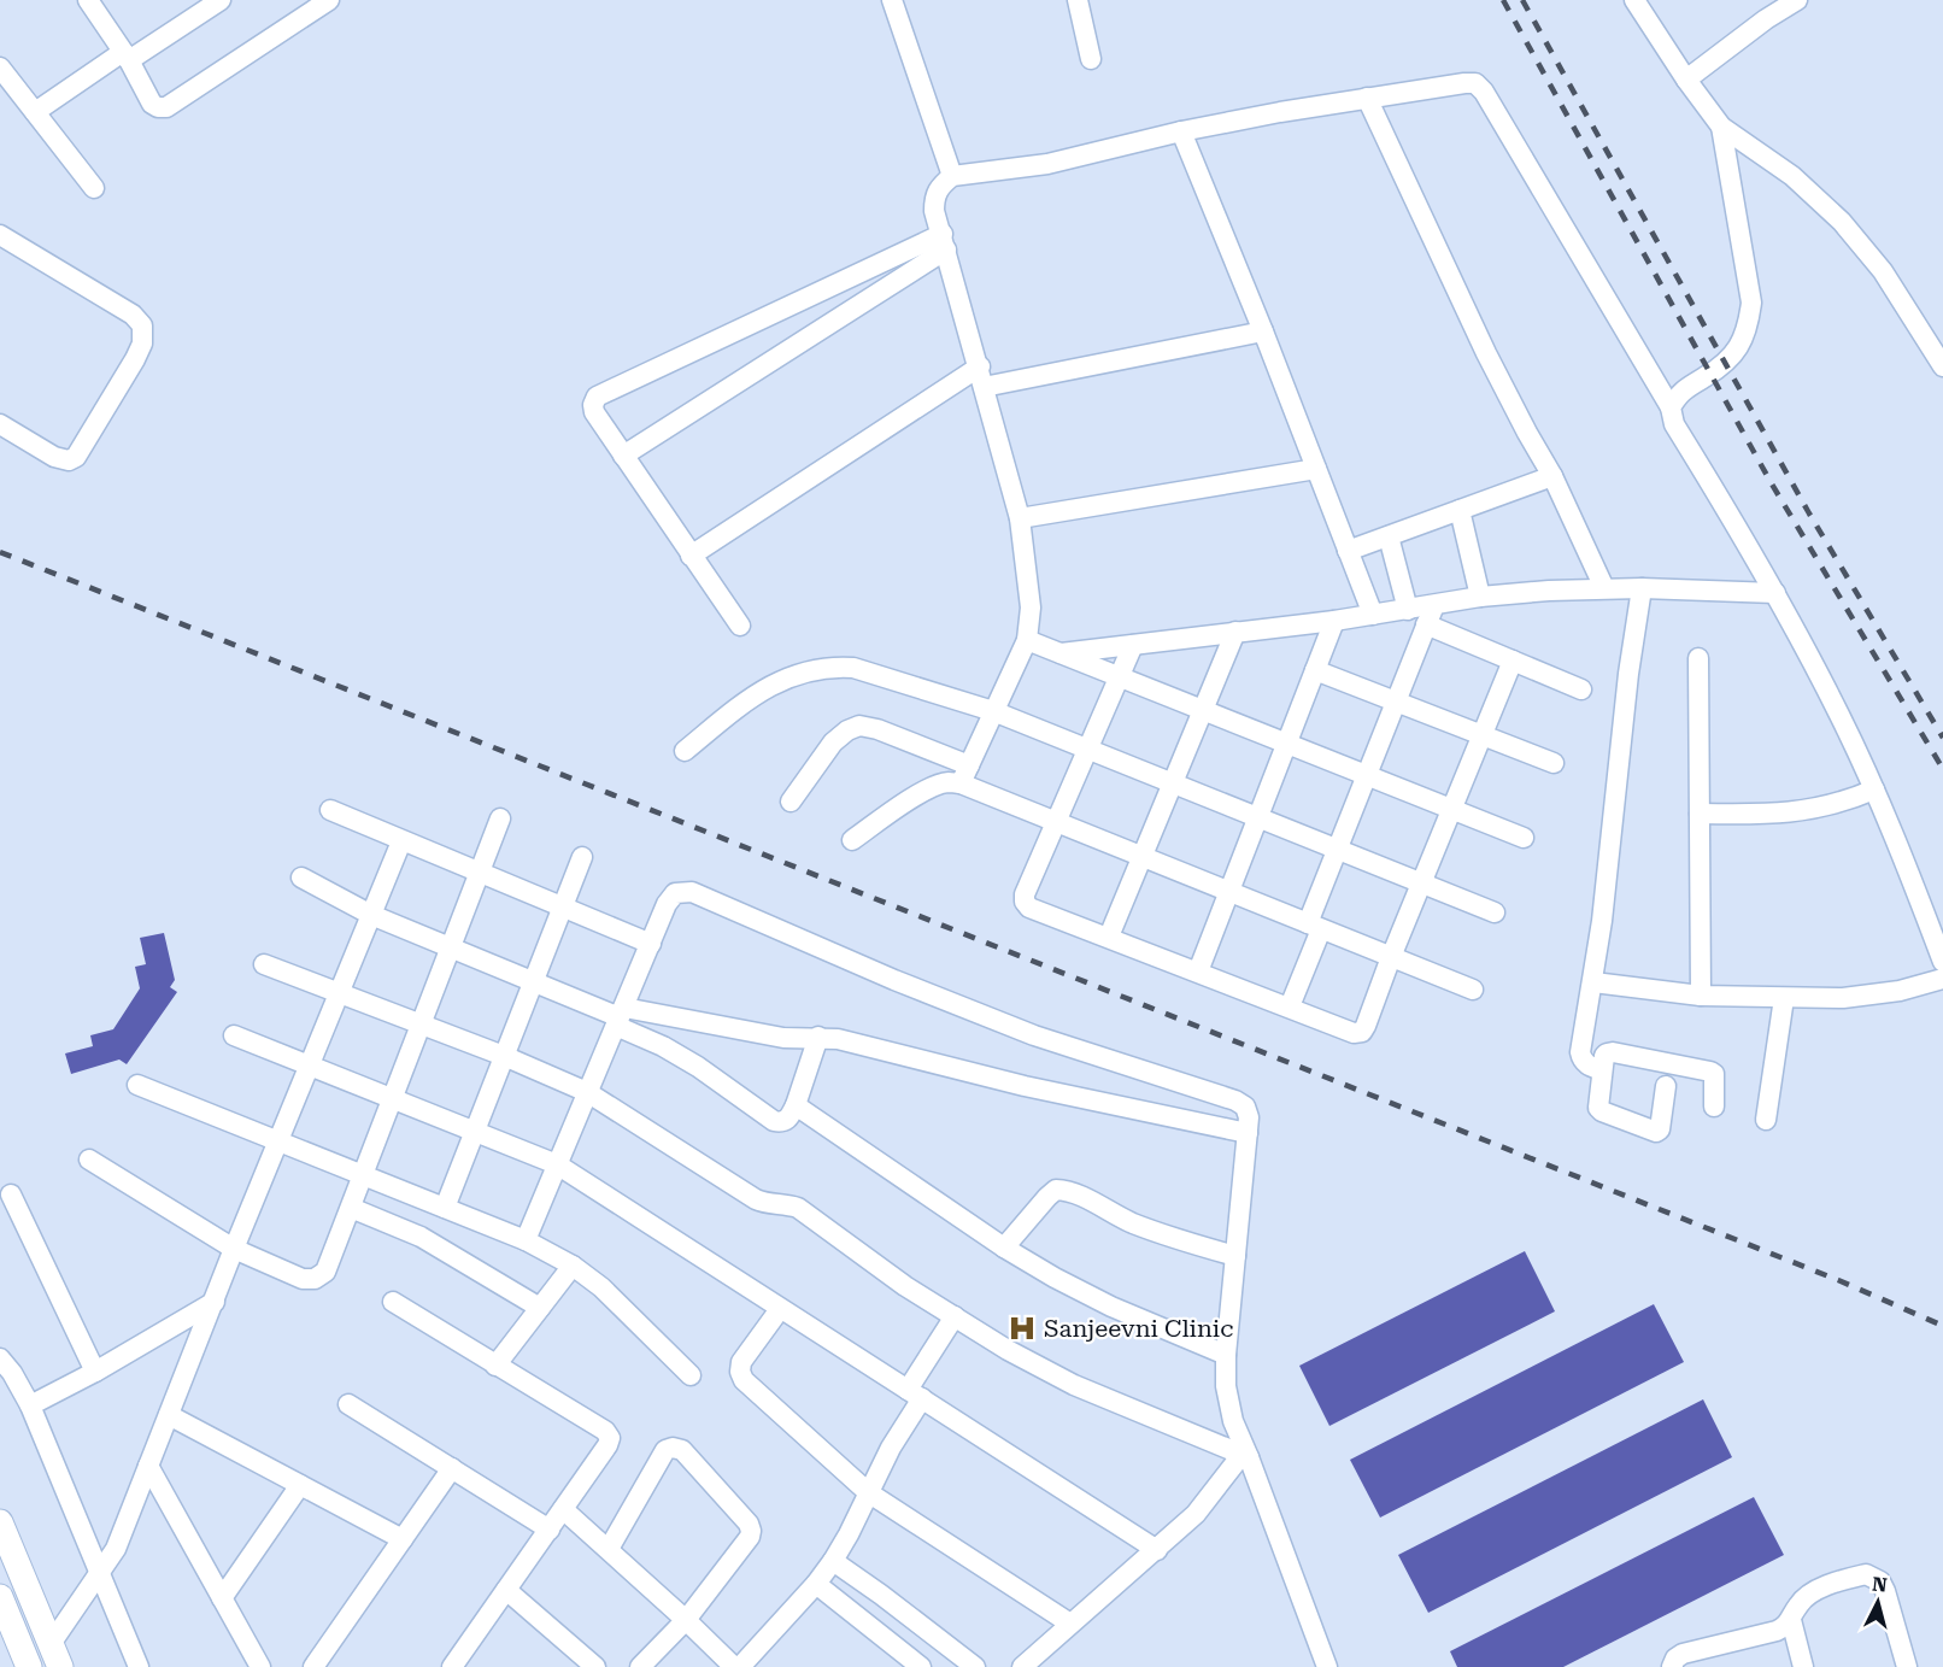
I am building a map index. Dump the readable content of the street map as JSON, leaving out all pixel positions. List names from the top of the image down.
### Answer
{
  "places": {
    "hospital": ["Sanjeevni Clinic"]
  },
  "north": "top"
}
